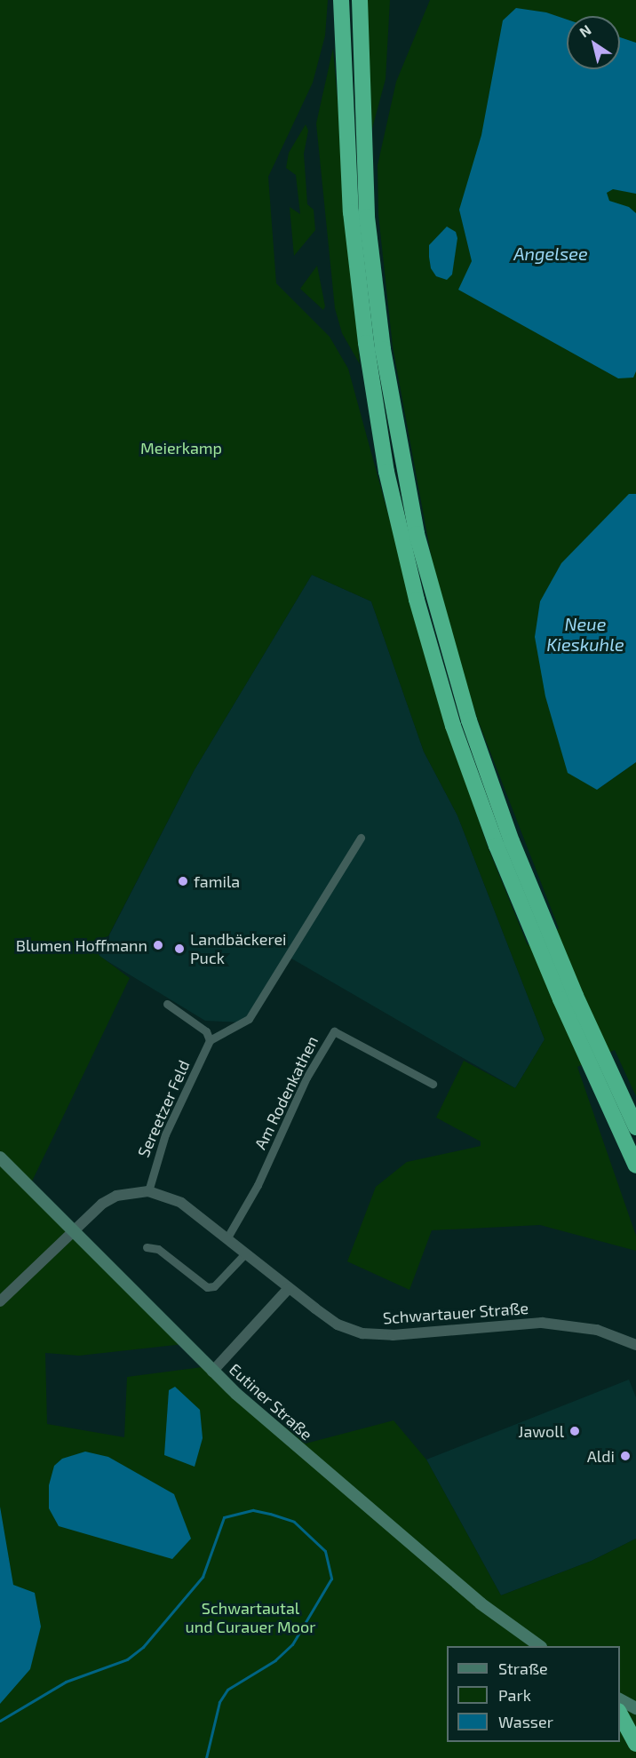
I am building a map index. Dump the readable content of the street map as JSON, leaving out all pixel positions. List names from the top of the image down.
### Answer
{
  "streets": {
    "main road": ["Eutiner Straße"],
    "street": ["Am Rodenkathen", "Sereetzer Feld", "Schwartauer Straße"]
  },
  "crossings": [
    ["Am Rodenkathen", "Schwartauer Straße"],
    ["Sereetzer Feld", "Schwartauer Straße"]
  ],
  "water": ["Angelsee", "Neue Kieskuhle"],
  "parks": ["Meierkamp", "Schwartautal und Curauer Moor"],
  "places": [
    "famila",
    "Blumen Hoffmann",
    "Landbäckerei Puck",
    "Jawoll",
    "Aldi"
  ],
  "legend": ["Straße", "Park", "Wasser"],
  "north": "top left"
}
